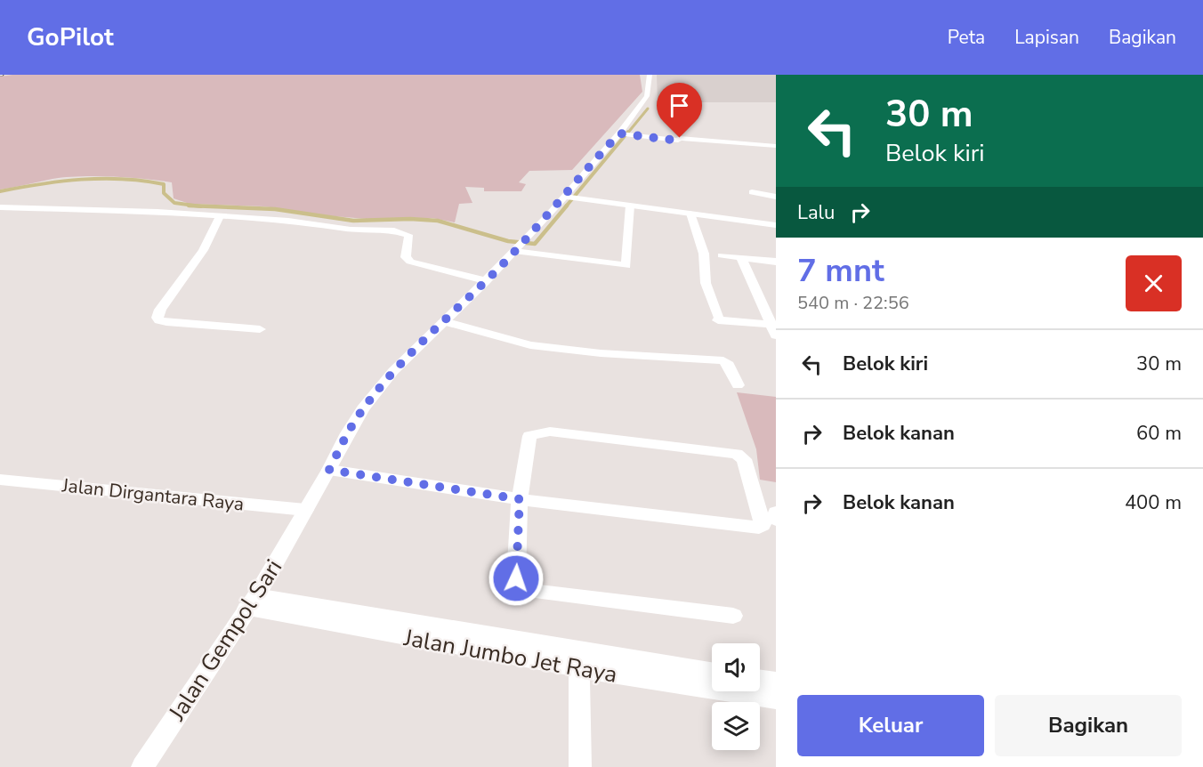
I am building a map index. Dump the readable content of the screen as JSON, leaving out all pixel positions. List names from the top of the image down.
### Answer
{
  "streets": {
    "street": ["Jalan Dirgantara Raya", "Jalan Gempol Sari", "Jalan Jumbo Jet Raya"]
  },
  "crossings": [
    ["Jalan Dirgantara Raya", "Jalan Gempol Sari"],
    ["Jalan Gempol Sari", "Jalan Jumbo Jet Raya"]
  ],
  "page": {
    "header": "GoPilot",
    "nav": ["Peta", "Lapisan", "Bagikan"],
    "turn": ["30 m", "Belok kiri"],
    "then": "Lalu",
    "heading": ["7 mnt", "540 m · 22:56"],
    "list": [
      {
        "name": "Belok kiri",
        "value": "30 m"
      },
      {
        "name": "Belok kanan",
        "value": "60 m"
      },
      {
        "name": "Belok kanan",
        "value": "400 m"
      }
    ],
    "buttons": ["Keluar", "Bagikan"]
  }
}
